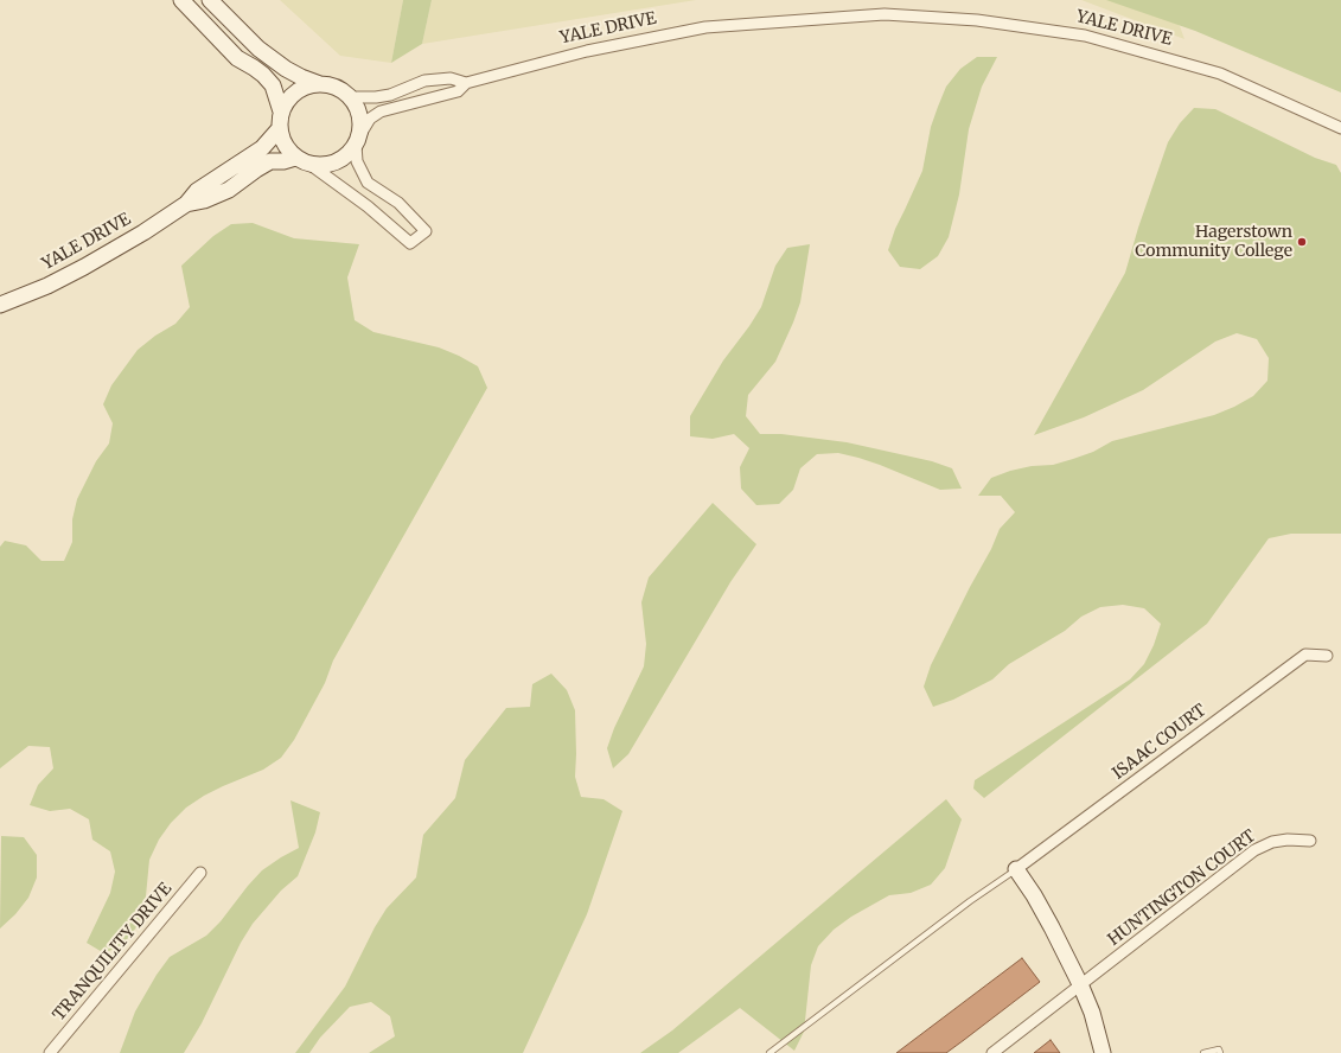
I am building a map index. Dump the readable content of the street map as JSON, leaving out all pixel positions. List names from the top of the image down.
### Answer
{
  "streets": {
    "street": [
      "YALE DRIVE",
      "ISAAC COURT",
      "HUNTINGTON COURT",
      "TRANQUILITY DRIVE"
    ]
  },
  "places": ["Hagerstown Community College"]
}
